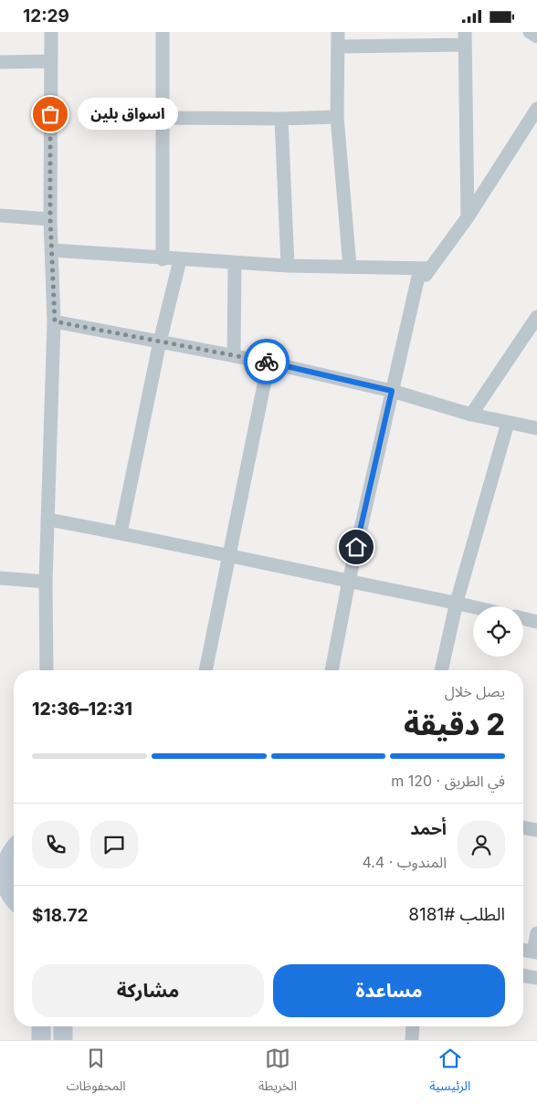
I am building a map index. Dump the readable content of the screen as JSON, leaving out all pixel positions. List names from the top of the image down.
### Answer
{
  "places": ["اسواق بلين"],
  "page": {
    "status": "12:29",
    "bubble": "اسواق بلين",
    "heading": ["2 دقيقة", "يصل خلال", "12:31–12:36"],
    "panel": [
      "أحمد",
      "المندوب · 4.4",
      "الطلب #8181",
      "$18.72"
    ],
    "bar": "في الطريق · 120 m",
    "buttons": ["مساعدة", "مشاركة"],
    "tabs": ["الرئيسية", "الخريطة", "المحفوظات"]
  }
}
